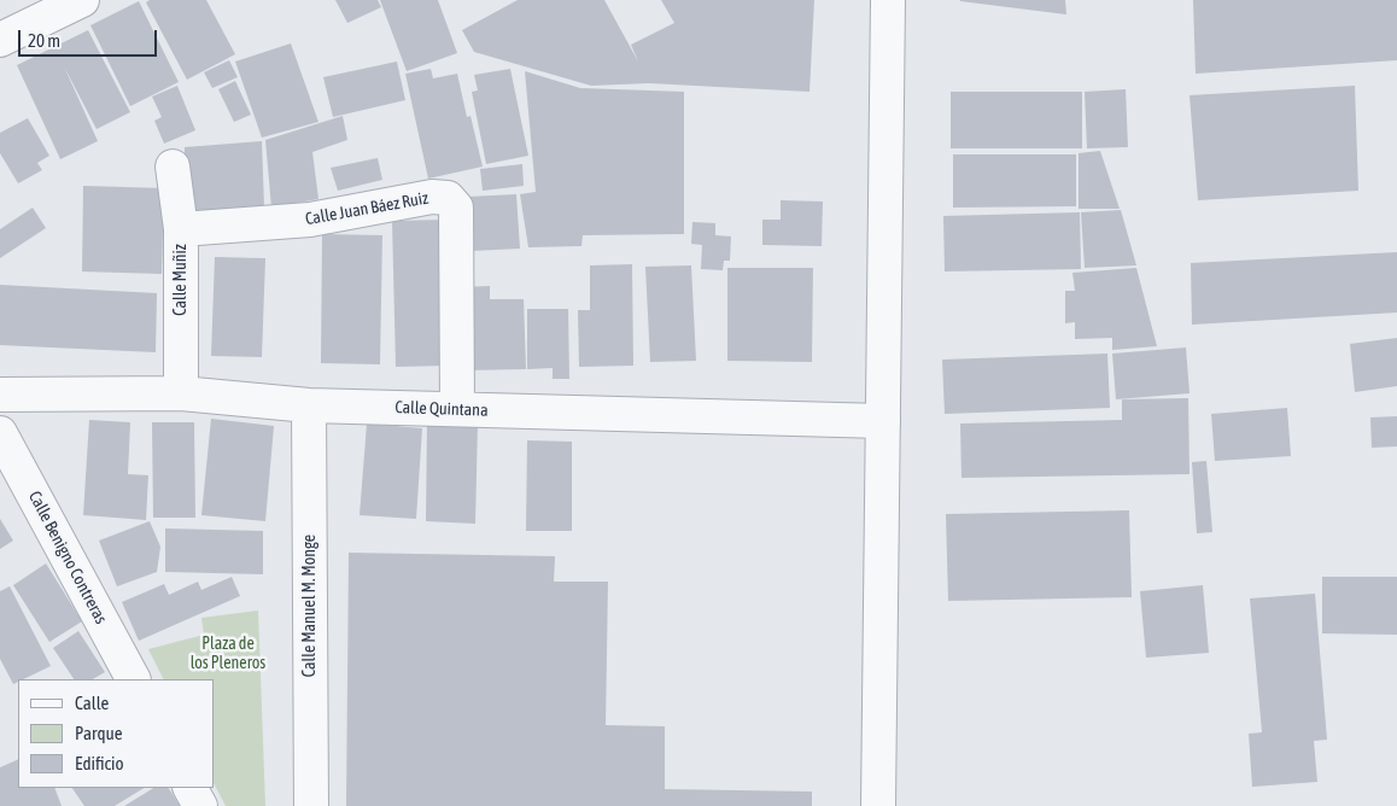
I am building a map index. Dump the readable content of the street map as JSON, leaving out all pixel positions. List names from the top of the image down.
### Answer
{
  "streets": {
    "street": [
      "Calle Juan Báez Ruiz",
      "Calle Muñiz",
      "Calle Quintana",
      "Calle Benigno Contreras",
      "Calle Manuel M. Monge"
    ]
  },
  "crossings": [
    ["Calle Juan Báez Ruiz", "Calle Muñiz"],
    ["Calle Juan Báez Ruiz", "Calle Quintana"],
    ["Calle Muñiz", "Calle Quintana"],
    ["Calle Quintana", "Calle Manuel M. Monge"]
  ],
  "parks": ["Plaza de los Pleneros"],
  "legend": ["Calle", "Parque", "Edificio"],
  "scale_bar": "20 m"
}
